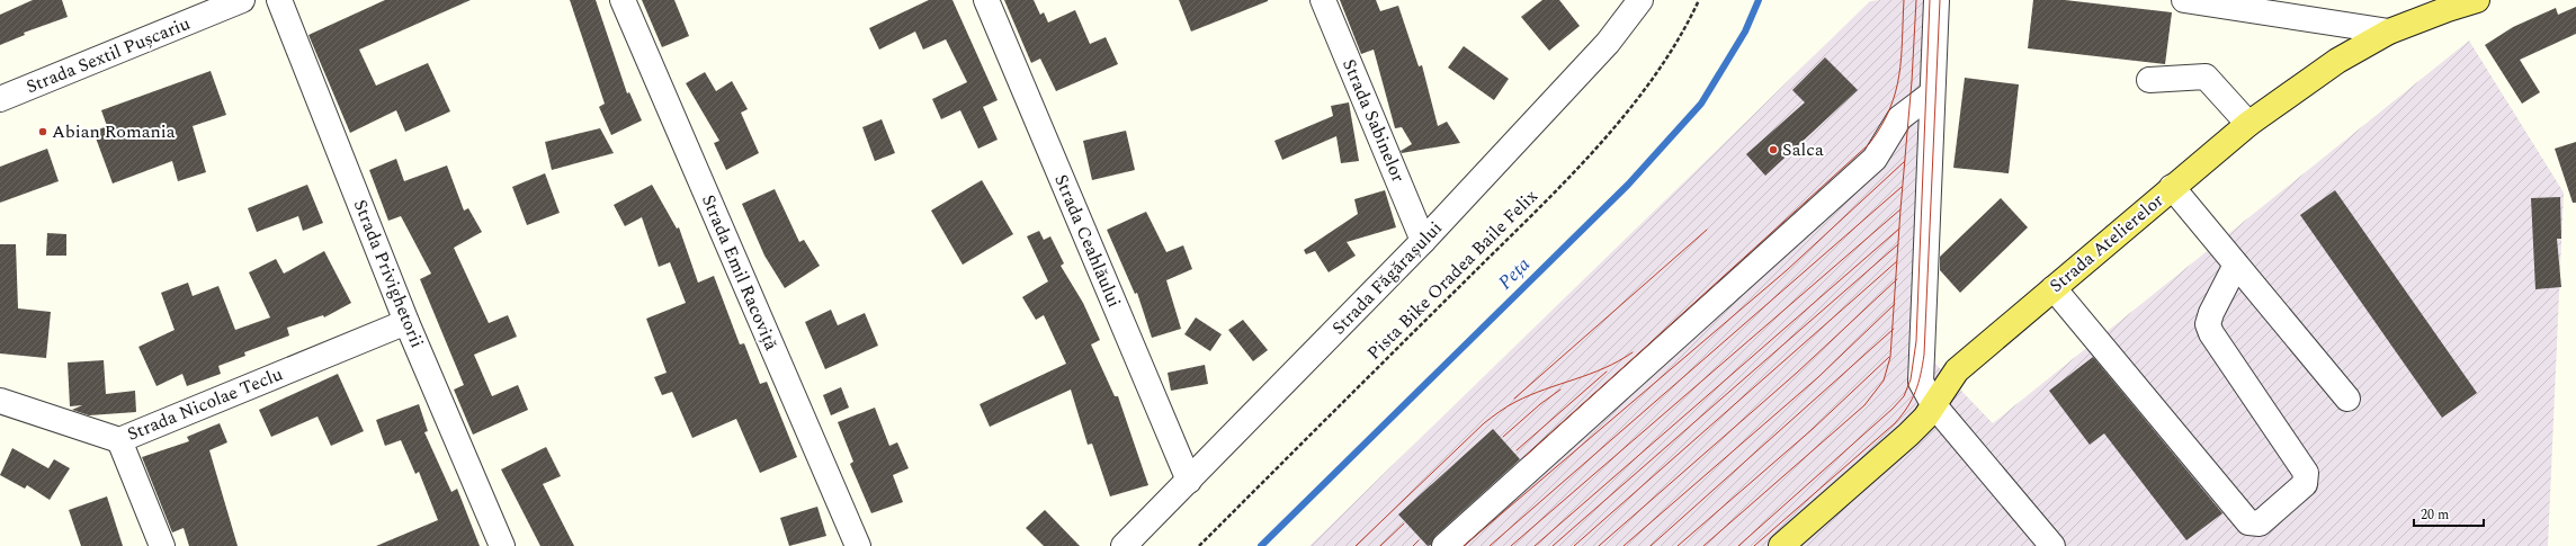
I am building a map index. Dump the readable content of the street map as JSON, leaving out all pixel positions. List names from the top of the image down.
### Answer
{
  "streets": {
    "main road": ["Strada Atelierelor"],
    "street": [
      "Strada Sextil Pușcariu",
      "Strada Sabinelor",
      "Strada Ceahlăului",
      "Strada Emil Racoviță",
      "Strada Privighetorii",
      "Strada Făgărașului",
      "Strada Nicolae Teclu"
    ],
    "path": ["Pista Bike Oradea Baile Felix"]
  },
  "crossings": [
    ["Strada Sabinelor", "Strada Făgărașului"],
    ["Strada Ceahlăului", "Strada Făgărașului"],
    ["Strada Privighetorii", "Strada Nicolae Teclu"]
  ],
  "water": ["Peța"],
  "places": ["Abian Romania", "Salca"],
  "scale_bar": "20 m"
}
